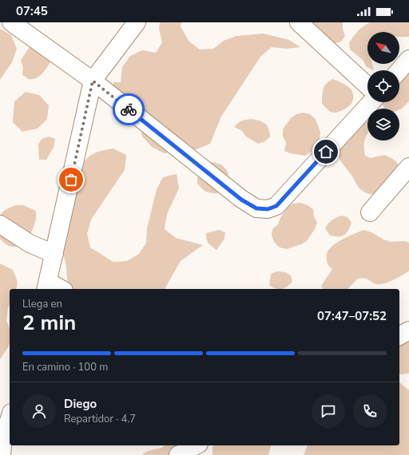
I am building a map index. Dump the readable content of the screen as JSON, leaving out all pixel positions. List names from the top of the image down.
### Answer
{
  "north": "top left",
  "page": {
    "status": "07:45",
    "heading": ["2 min", "Llega en", "07:47–07:52"],
    "panel": ["Diego", "Repartidor · 4.7"],
    "bar": "En camino · 100 m"
  }
}
